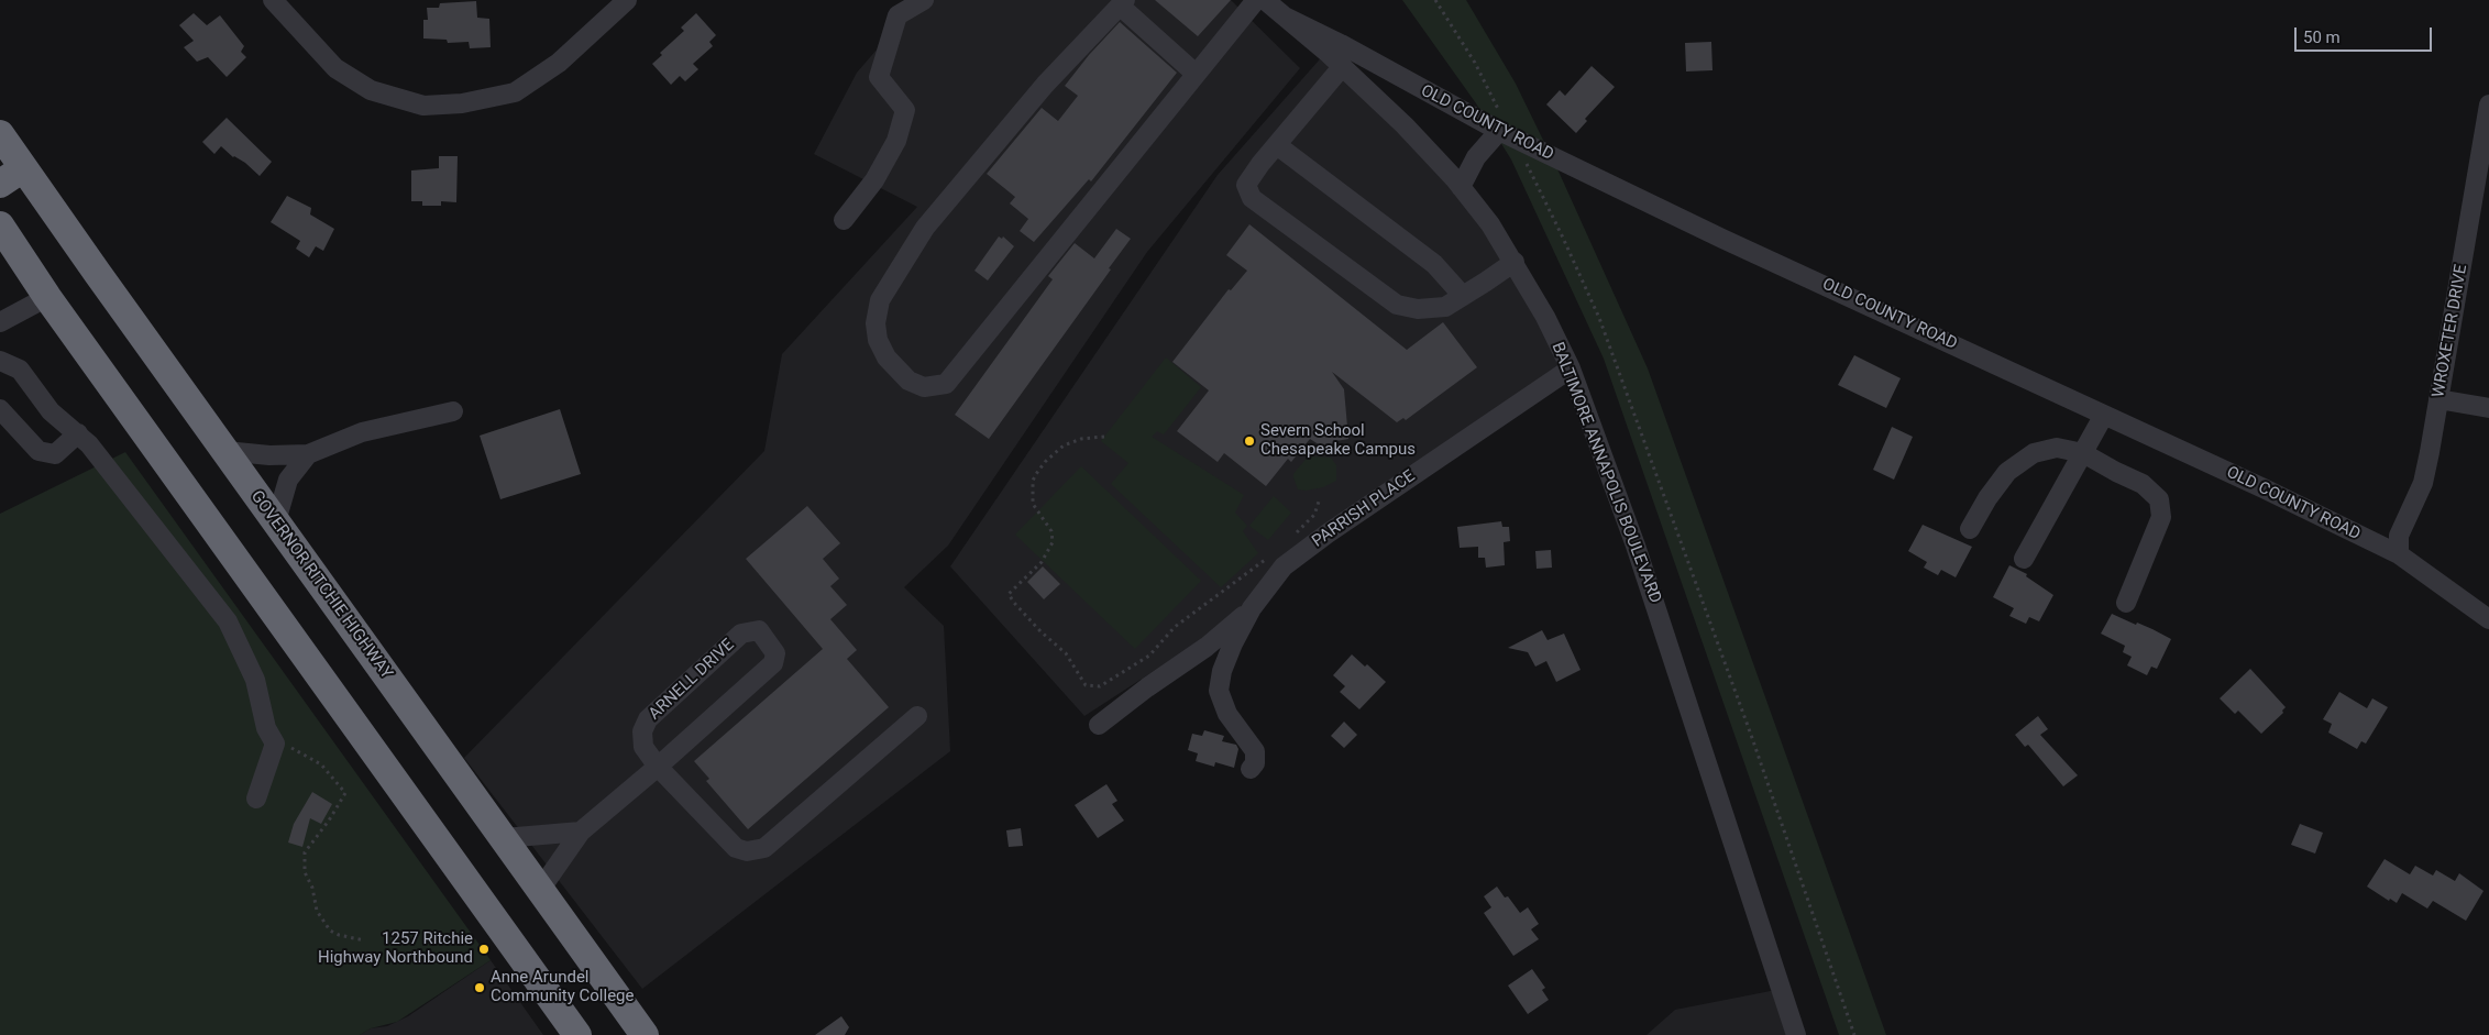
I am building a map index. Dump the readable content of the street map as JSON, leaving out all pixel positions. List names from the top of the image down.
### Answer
{
  "streets": {
    "highway": ["GOVERNOR RITCHIE HIGHWAY"],
    "street": [
      "OLD COUNTY ROAD",
      "WROXETER DRIVE",
      "BALTIMORE ANNAPOLIS BOULEVARD",
      "PARRISH PLACE",
      "ARNELL DRIVE"
    ]
  },
  "crossings": [
    ["OLD COUNTY ROAD", "WROXETER DRIVE"],
    ["OLD COUNTY ROAD", "BALTIMORE ANNAPOLIS BOULEVARD"],
    ["BALTIMORE ANNAPOLIS BOULEVARD", "PARRISH PLACE"],
    ["GOVERNOR RITCHIE HIGHWAY", "ARNELL DRIVE"]
  ],
  "places": ["Severn School Chesapeake Campus", "1257 Ritchie Highway Northbound", "Anne Arundel Community College"],
  "scale_bar": "50 m"
}
